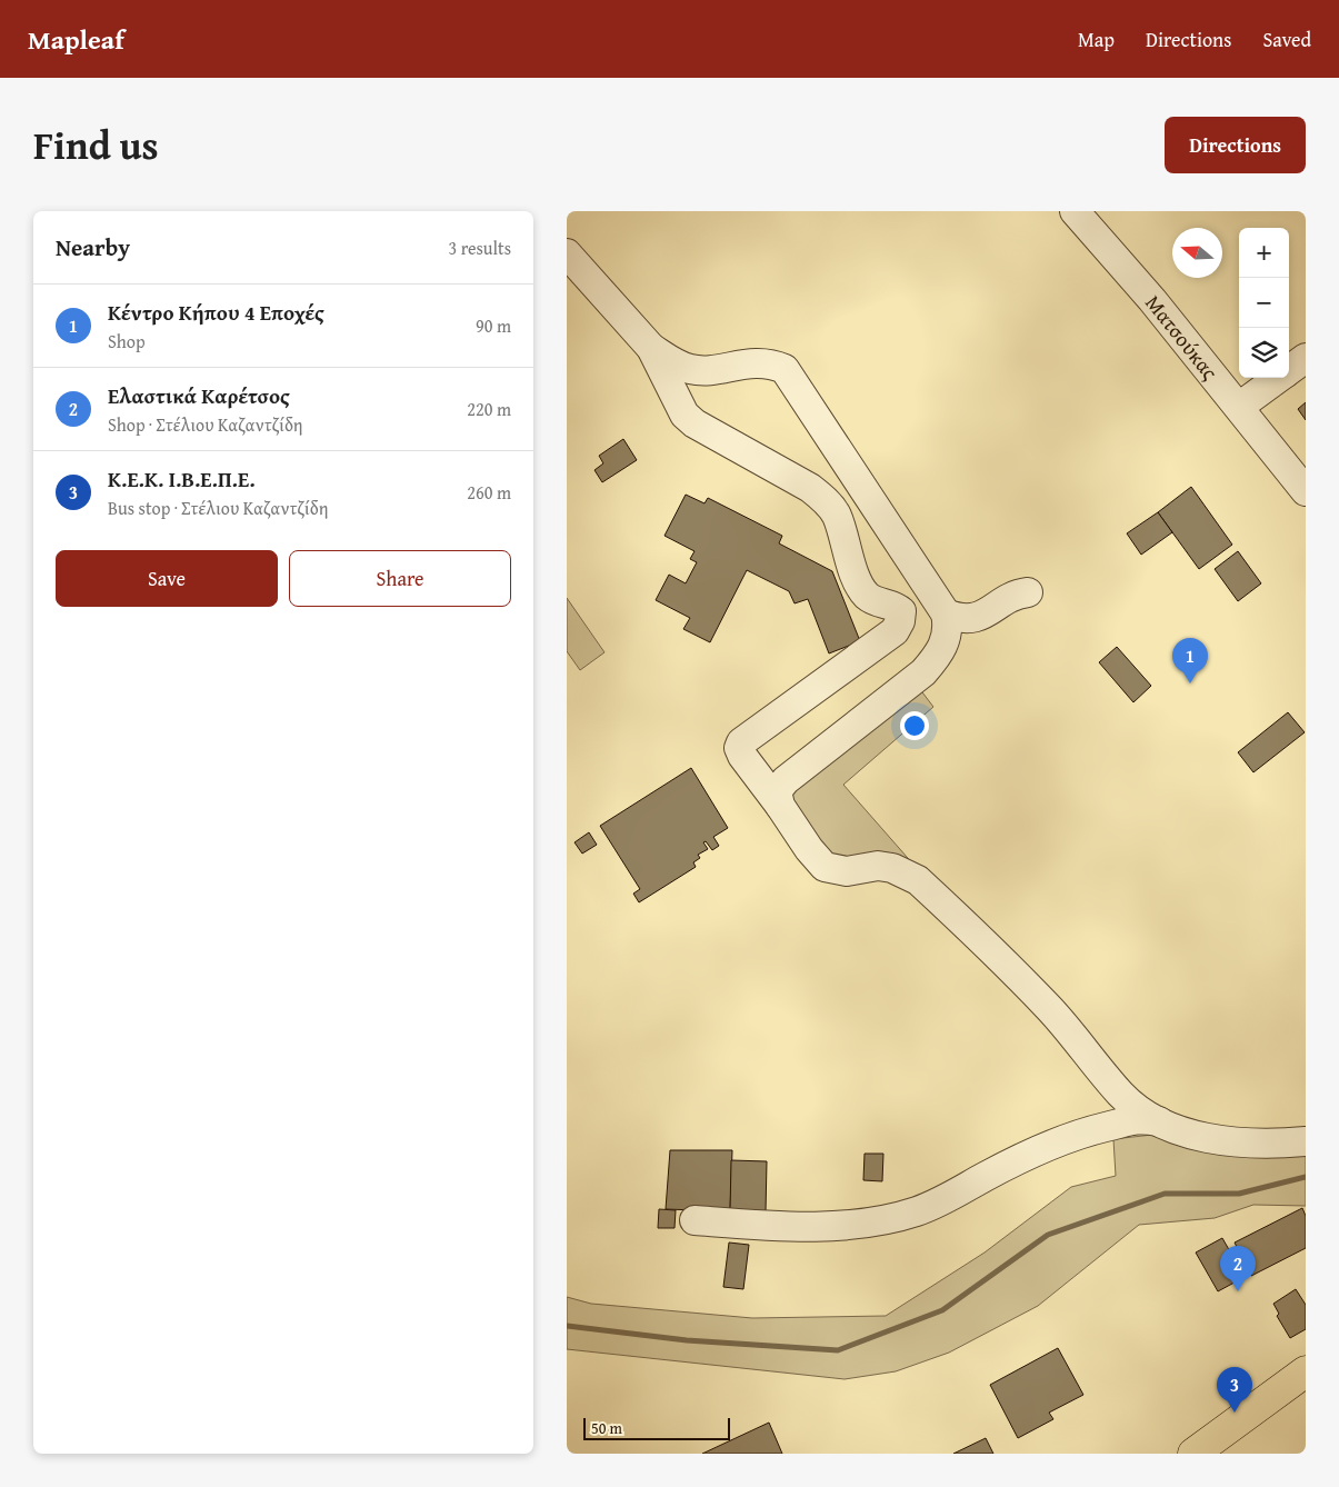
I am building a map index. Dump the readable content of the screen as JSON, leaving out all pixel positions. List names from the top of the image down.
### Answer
{
  "streets": {
    "street": ["Ματσούκας"]
  },
  "scale_bar": "50 m",
  "north": "left",
  "page": {
    "header": "Mapleaf",
    "nav": ["Map", "Directions", "Saved"],
    "title": "Find us",
    "buttons": [
      "Directions",
      ["Save", "Share"]
    ],
    "heading": ["Nearby", "3 results"],
    "map_buttons": ["+", "−"],
    "list": [
      {
        "mark": "1",
        "name": "Κέντρο Κήπου 4 Εποχές",
        "note": "Shop",
        "value": "90 m"
      },
      {
        "mark": "2",
        "name": "Ελαστικά Καρέτσος",
        "note": "Shop · Στέλιου Καζαντζίδη",
        "value": "220 m"
      },
      {
        "mark": "3",
        "name": "Κ.Ε.Κ. Ι.Β.Ε.Π.Ε.",
        "note": "Bus stop · Στέλιου Καζαντζίδη",
        "value": "260 m"
      }
    ],
    "pins": ["1", "2", "3"],
    "scale": "50 m"
  }
}
